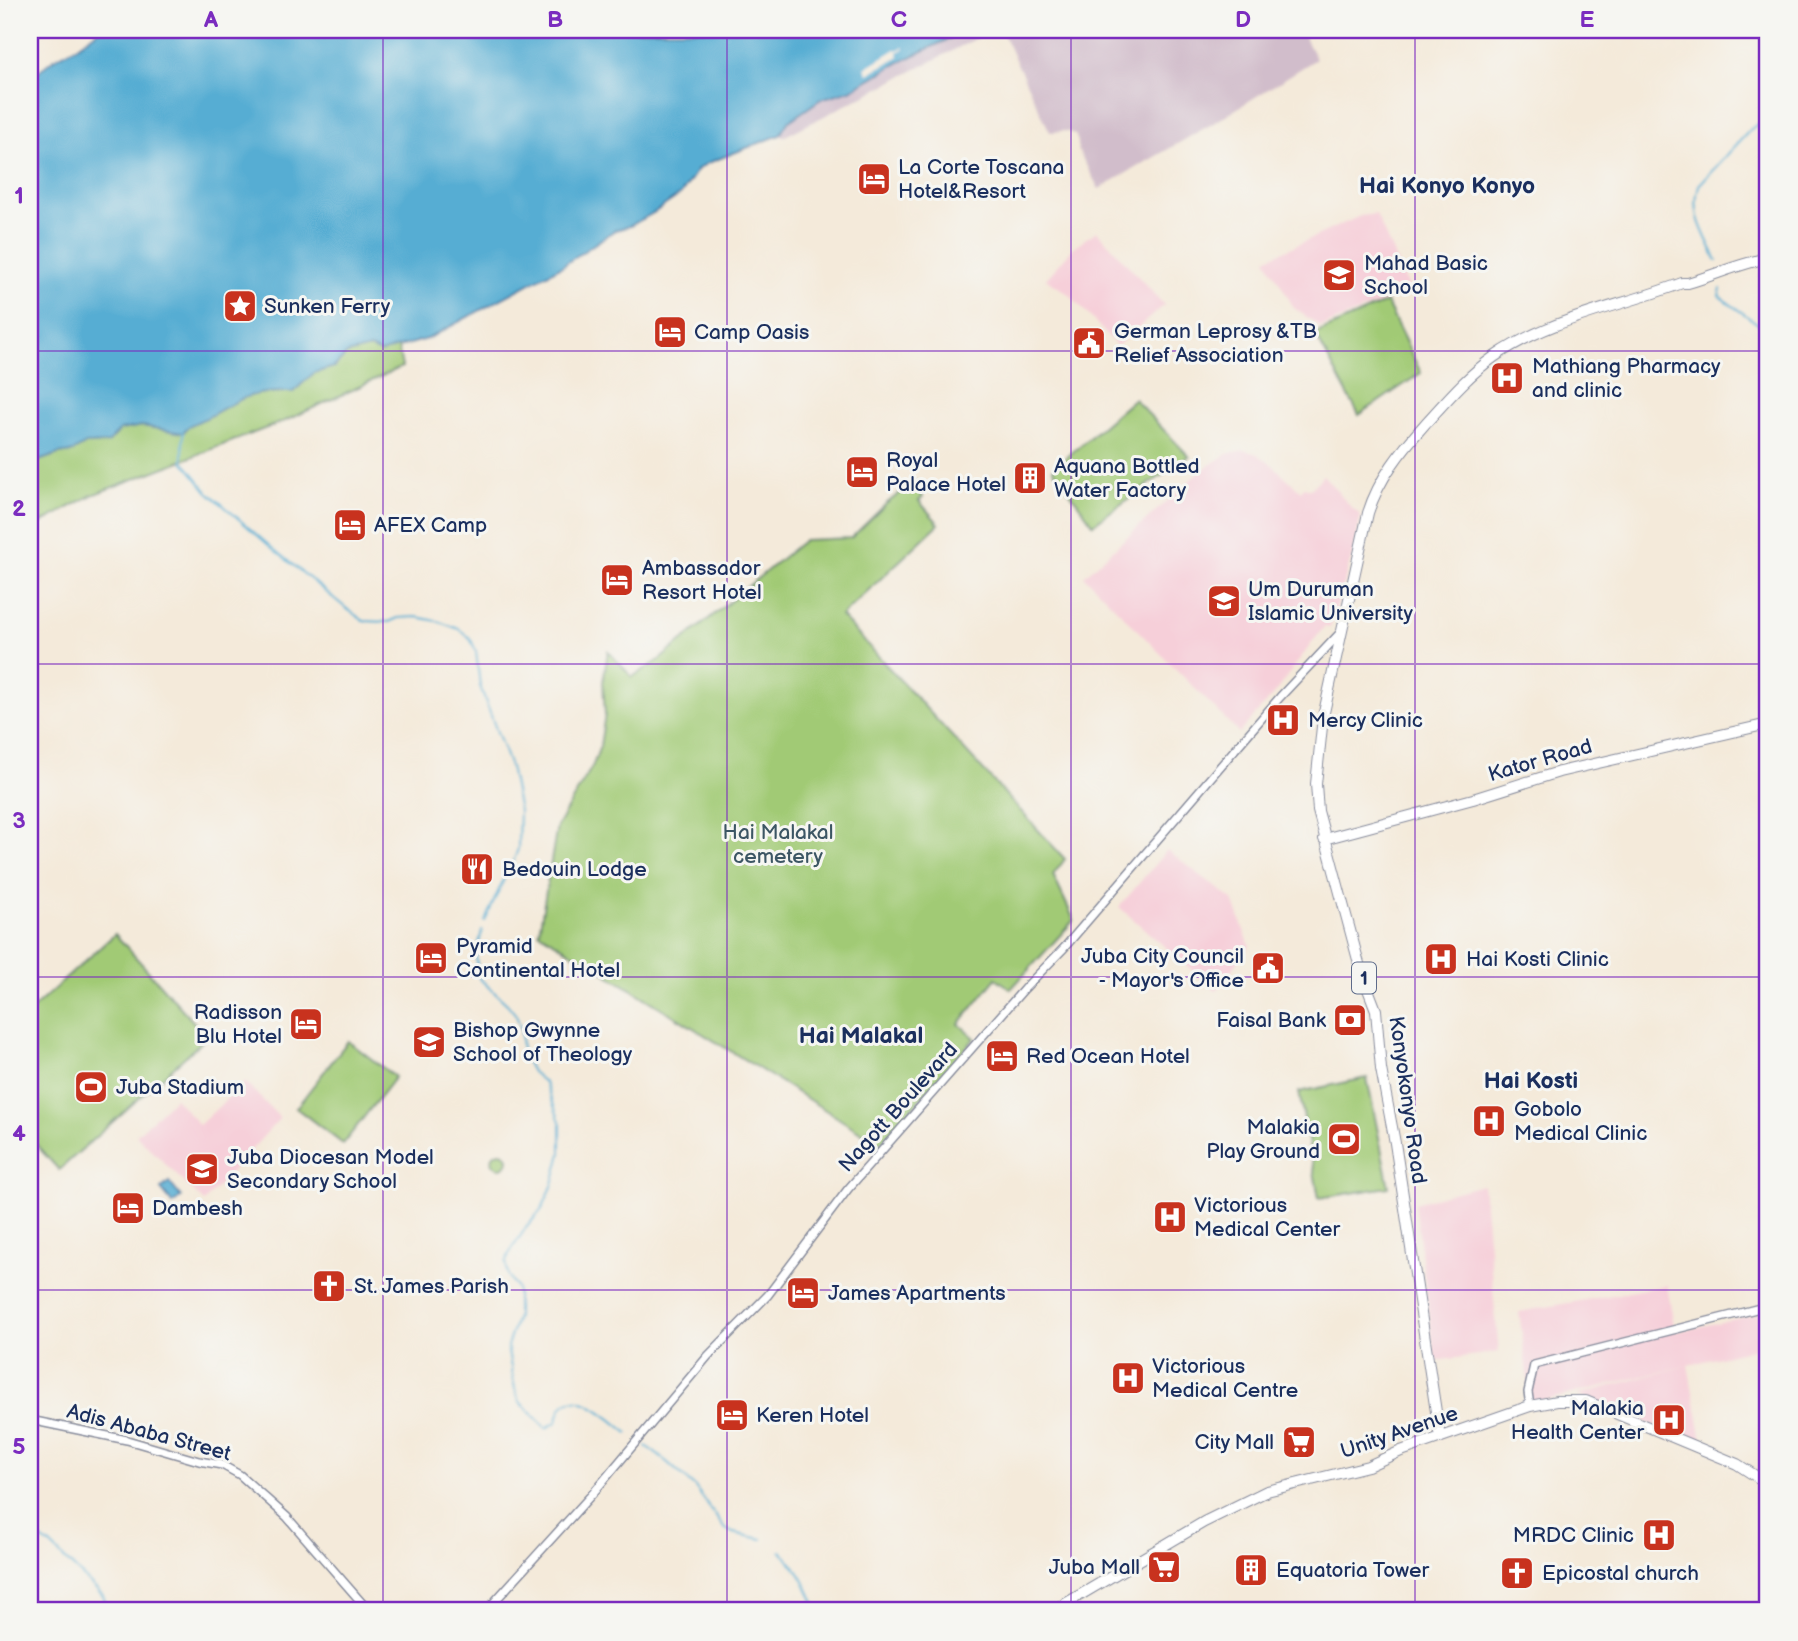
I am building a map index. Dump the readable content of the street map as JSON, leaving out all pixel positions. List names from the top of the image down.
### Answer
{
  "streets": {
    "main road": [
      "Kator Road",
      "1",
      "Konyokonyo Road",
      "Unity Avenue"
    ],
    "street": ["Nagott Boulevard", "Adis Ababa Street"]
  },
  "crossings": [
    ["Kator Road", "Konyokonyo Road"],
    ["Konyokonyo Road", "Nagott Boulevard"],
    ["Konyokonyo Road", "Unity Avenue"]
  ],
  "districts": ["Hai Konyo Konyo", "Hai Malakal", "Hai Kosti"],
  "parks": ["Hai Malakal cemetery"],
  "places": {
    "hotel": [
      "La Corte Toscana Hotel&Resort",
      "Camp Oasis",
      "Royal Palace Hotel",
      "AFEX Camp",
      "Ambassador Resort Hotel",
      "Pyramid Continental Hotel",
      "Radisson Blu Hotel",
      "Red Ocean Hotel",
      "Dambesh",
      "James Apartments",
      "Keren Hotel"
    ],
    "school or university": [
      "Mahad Basic School",
      "Um Duruman Islamic University",
      "Bishop Gwynne School of Theology",
      "Juba Diocesan Model Secondary School"
    ],
    "place": ["Sunken Ferry"],
    "public building": ["German Leprosy &TB Relief Association", "Juba City Council - Mayor's Office"],
    "hospital": [
      "Mathiang Pharmacy and clinic",
      "Mercy Clinic",
      "Hai Kosti Clinic",
      "Gobolo Medical Clinic",
      "Victorious Medical Center",
      "Victorious Medical Centre",
      "Malakia Health Center",
      "MRDC Clinic"
    ],
    "building": ["Aquana Bottled Water Factory", "Equatoria Tower"],
    "restaurant": ["Bedouin Lodge"],
    "bank": ["Faisal Bank"],
    "sports": ["Juba Stadium", "Malakia Play Ground"],
    "church": ["St. James Parish", "Epicostal church"],
    "supermarket": ["City Mall", "Juba Mall"]
  },
  "grid": {
    "columns": [
      "A",
      "B",
      "C",
      "D",
      "E"
    ],
    "rows": [
      "1",
      "2",
      "3",
      "4",
      "5"
    ]
  }
}
